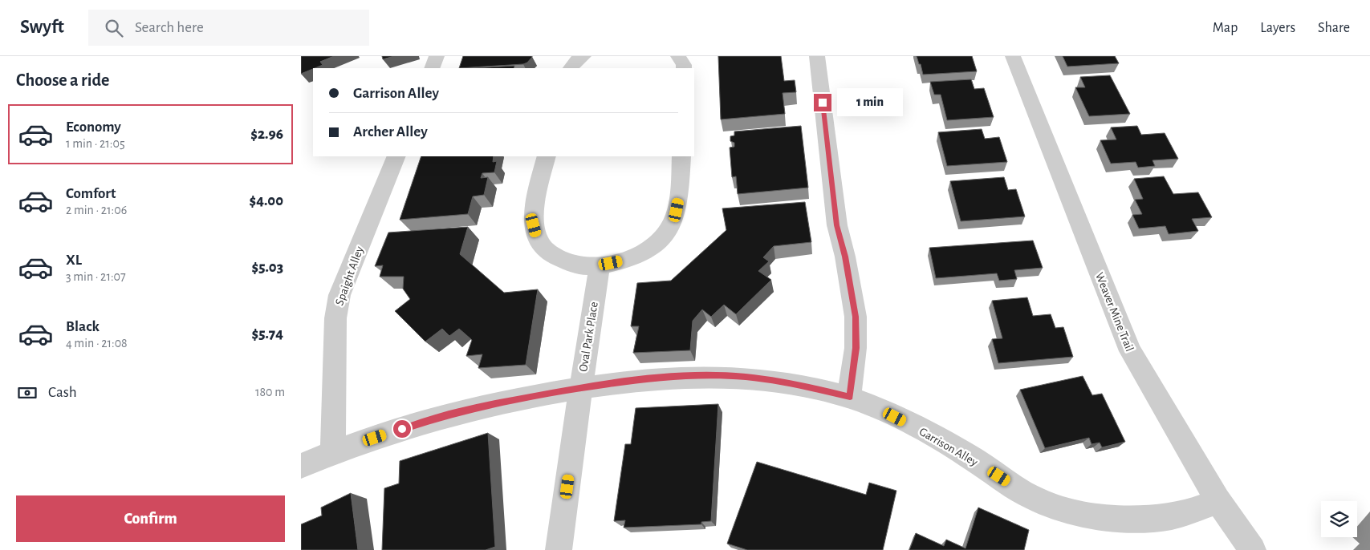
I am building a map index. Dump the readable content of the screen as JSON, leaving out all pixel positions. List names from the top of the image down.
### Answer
{
  "streets": {
    "street": [
      "Spaight Alley",
      "Weaver Mine Trail",
      "Oval Park Place",
      "Garrison Alley"
    ]
  },
  "crossings": [
    ["Spaight Alley", "Garrison Alley"],
    ["Weaver Mine Trail", "Garrison Alley"],
    ["Oval Park Place", "Garrison Alley"]
  ],
  "page": {
    "header": "Swyft",
    "search": "Search here",
    "nav": ["Map", "Layers", "Share"],
    "heading": "Choose a ride",
    "banner": ["Garrison Alley", "Archer Alley"],
    "bubble": "1 min",
    "list": [
      {
        "name": "Economy",
        "note": "1 min · 21:05",
        "value": "$2.96"
      },
      {
        "name": "Comfort",
        "note": "2 min · 21:06",
        "value": "$4.00"
      },
      {
        "name": "XL",
        "note": "3 min · 21:07",
        "value": "$5.03"
      },
      {
        "name": "Black",
        "note": "4 min · 21:08",
        "value": "$5.74"
      }
    ],
    "pay": ["Cash", "180 m"],
    "buttons": "Confirm"
  }
}
